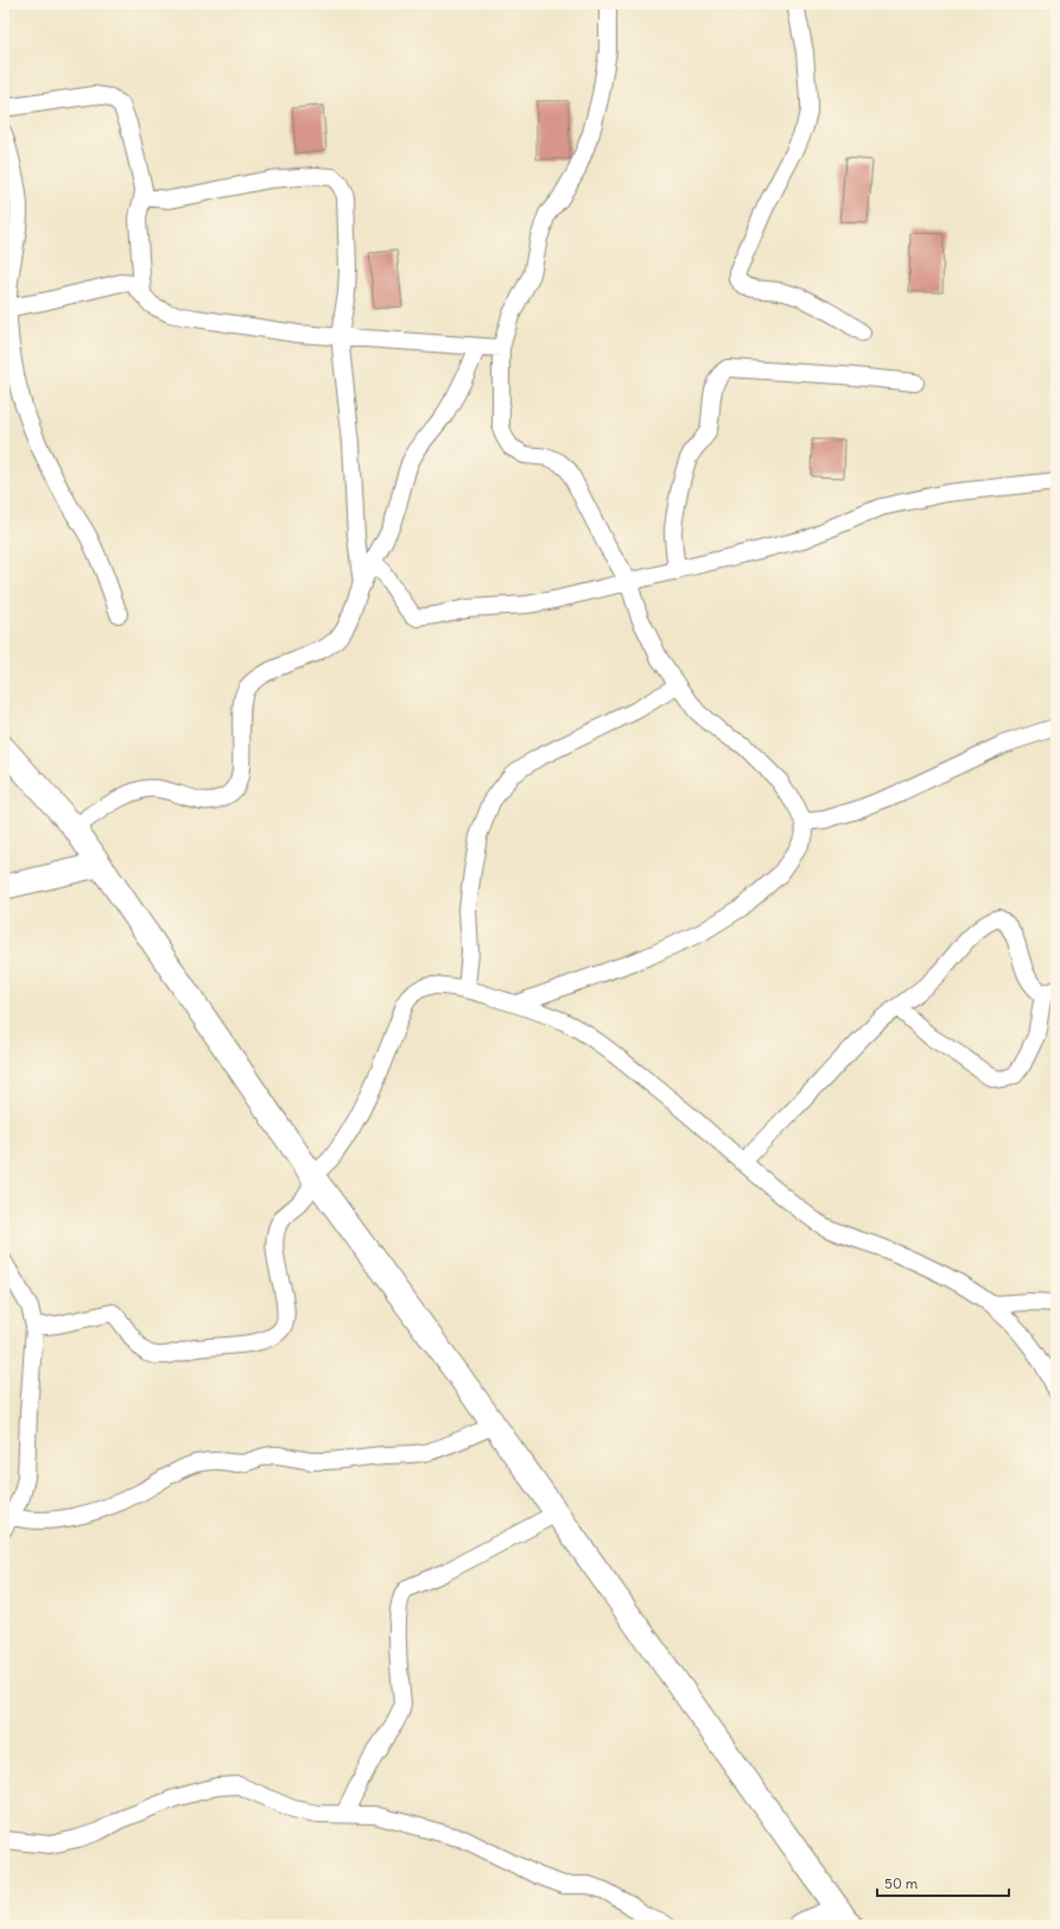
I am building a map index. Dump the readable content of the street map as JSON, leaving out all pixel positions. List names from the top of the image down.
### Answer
{
  "scale_bar": "50 m"
}
